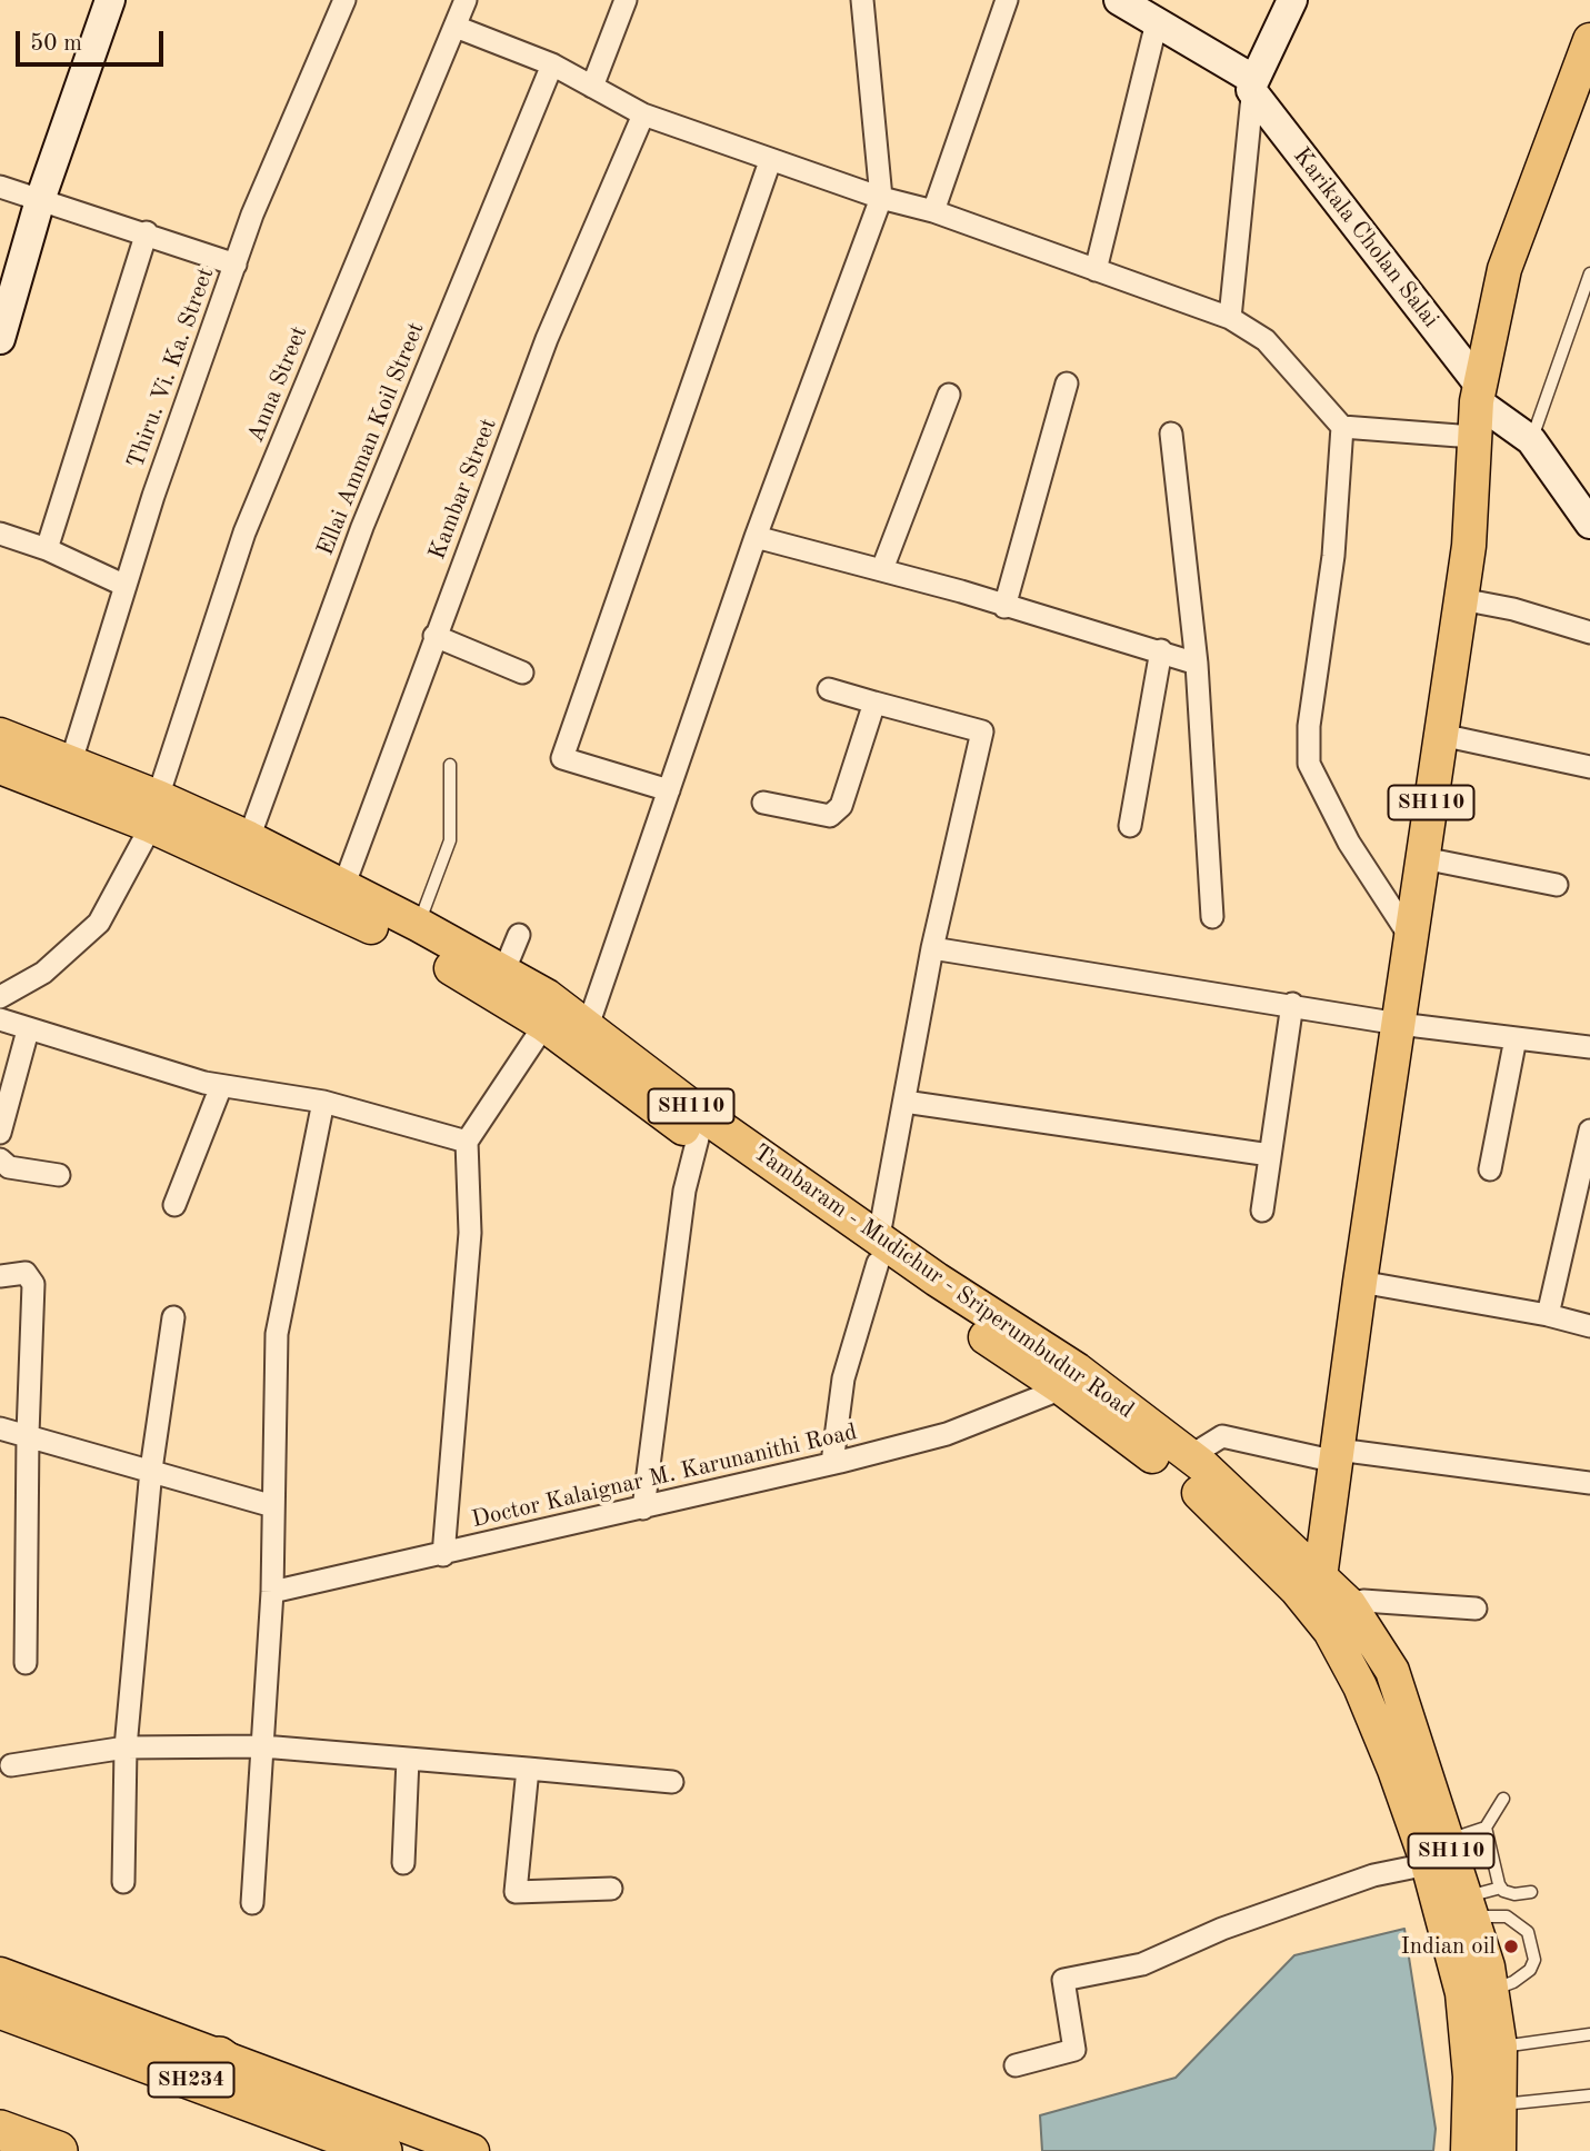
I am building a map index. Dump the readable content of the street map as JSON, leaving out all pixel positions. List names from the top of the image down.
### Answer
{
  "streets": {
    "highway": ["SH234"],
    "main road": ["SH110", "Tambaram - Mudichur - Sriperumbudur Road"],
    "street": [
      "Karikala Cholan Salai",
      "Thiru. Vi. Ka. Street",
      "Anna Street",
      "Ellai Amman Koil Street",
      "Kambar Street",
      "Doctor Kalaignar M. Karunanithi Road"
    ]
  },
  "crossings": [
    ["Karikala Cholan Salai", "SH110"],
    ["Thiru. Vi. Ka. Street", "Tambaram - Mudichur - Sriperumbudur Road"],
    ["Anna Street", "Tambaram - Mudichur - Sriperumbudur Road"],
    ["Ellai Amman Koil Street", "Tambaram - Mudichur - Sriperumbudur Road"],
    ["Kambar Street", "Tambaram - Mudichur - Sriperumbudur Road"],
    ["SH110", "Tambaram - Mudichur - Sriperumbudur Road"],
    ["Tambaram - Mudichur - Sriperumbudur Road", "Doctor Kalaignar M. Karunanithi Road"]
  ],
  "places": ["Indian oil"],
  "scale_bar": "50 m"
}
